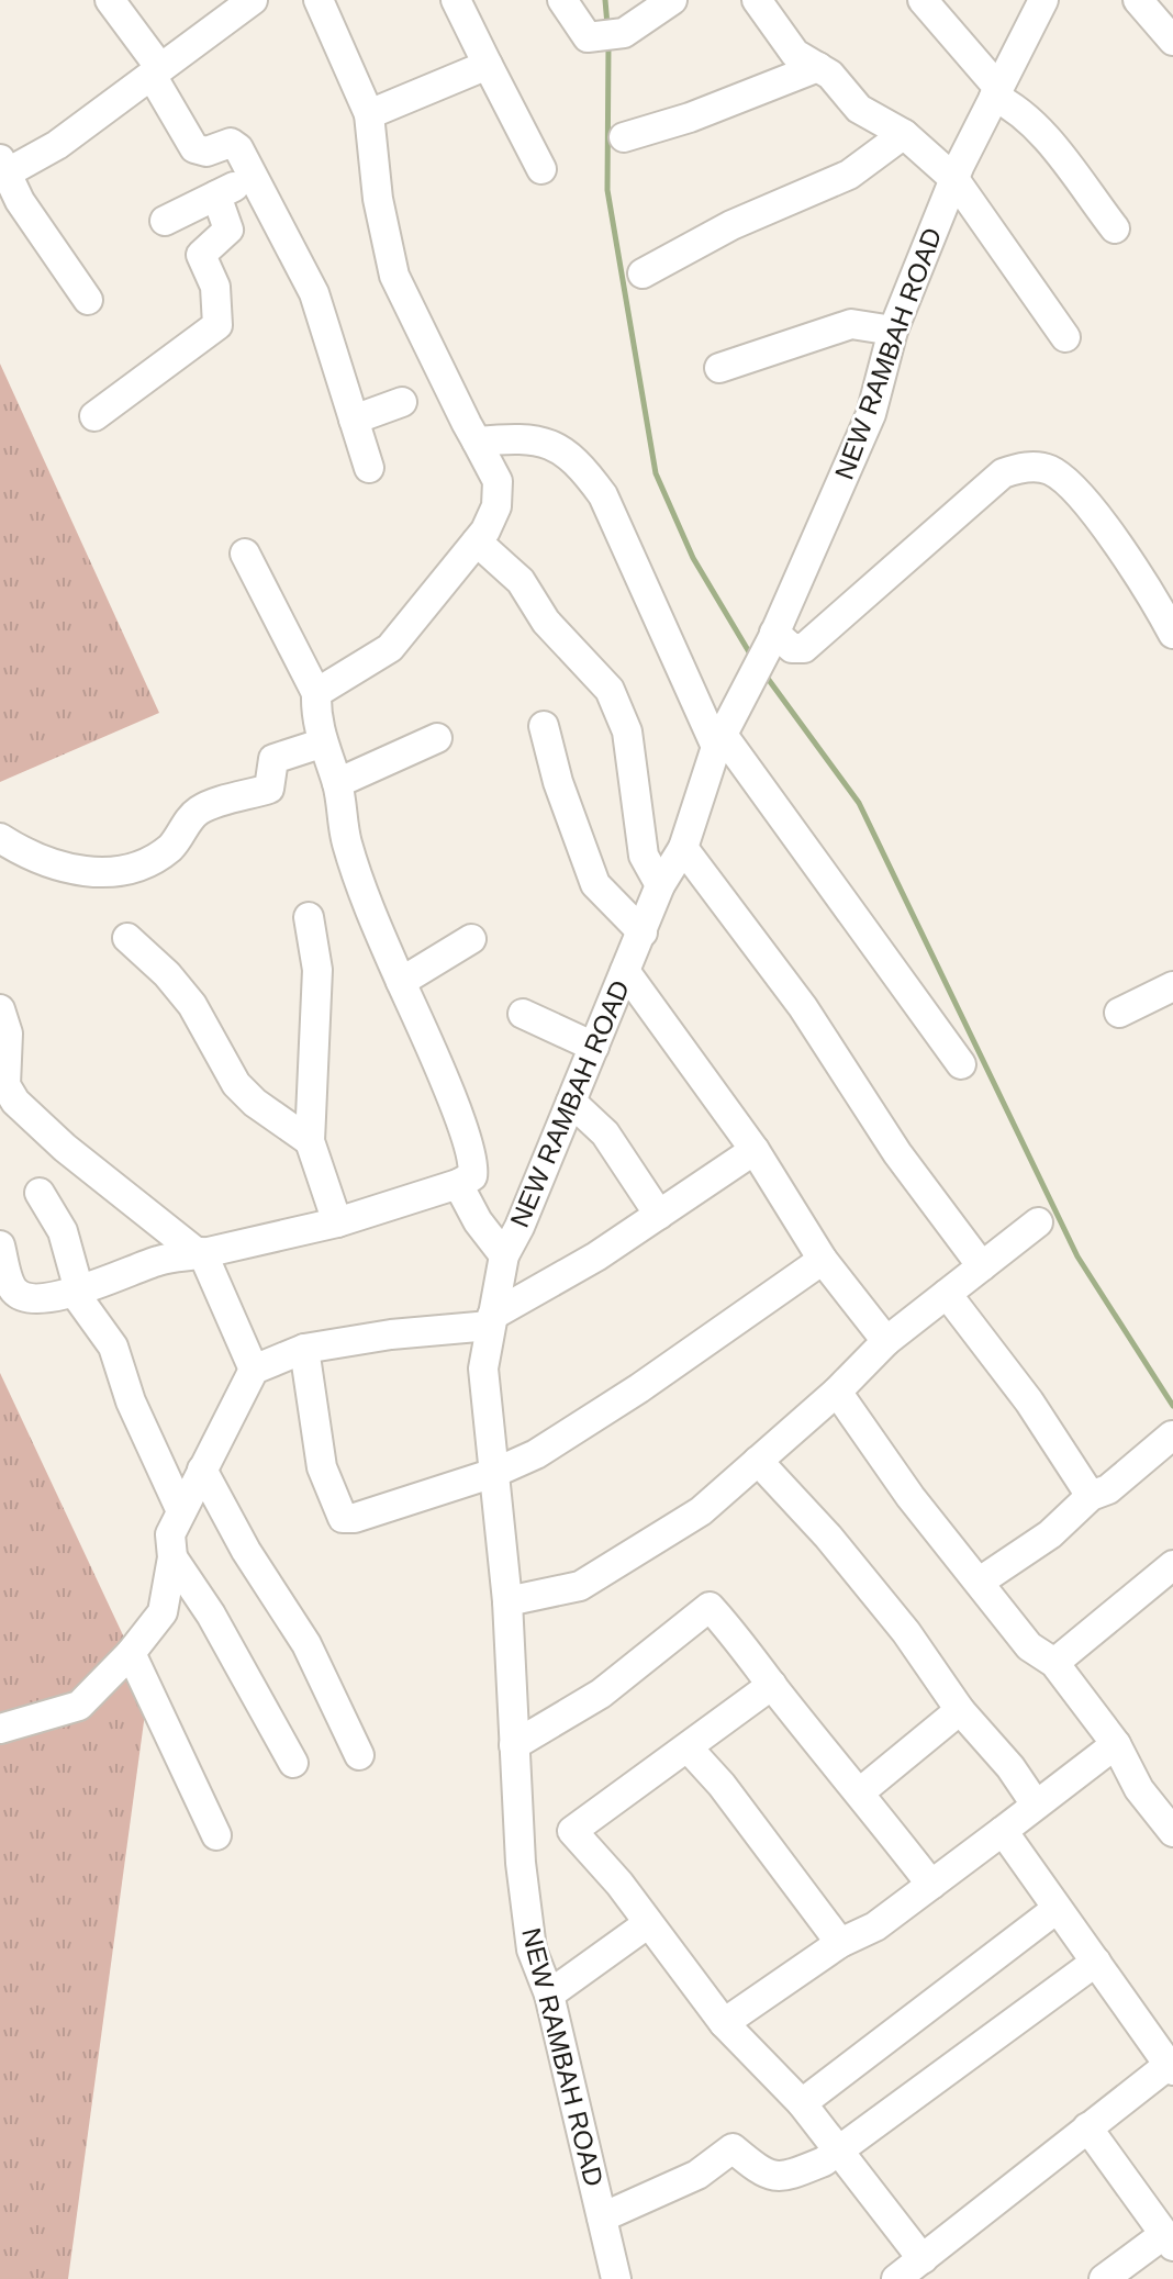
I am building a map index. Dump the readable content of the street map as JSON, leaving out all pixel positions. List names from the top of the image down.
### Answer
{
  "streets": {
    "street": ["NEW RAMBAH ROAD"]
  }
}
